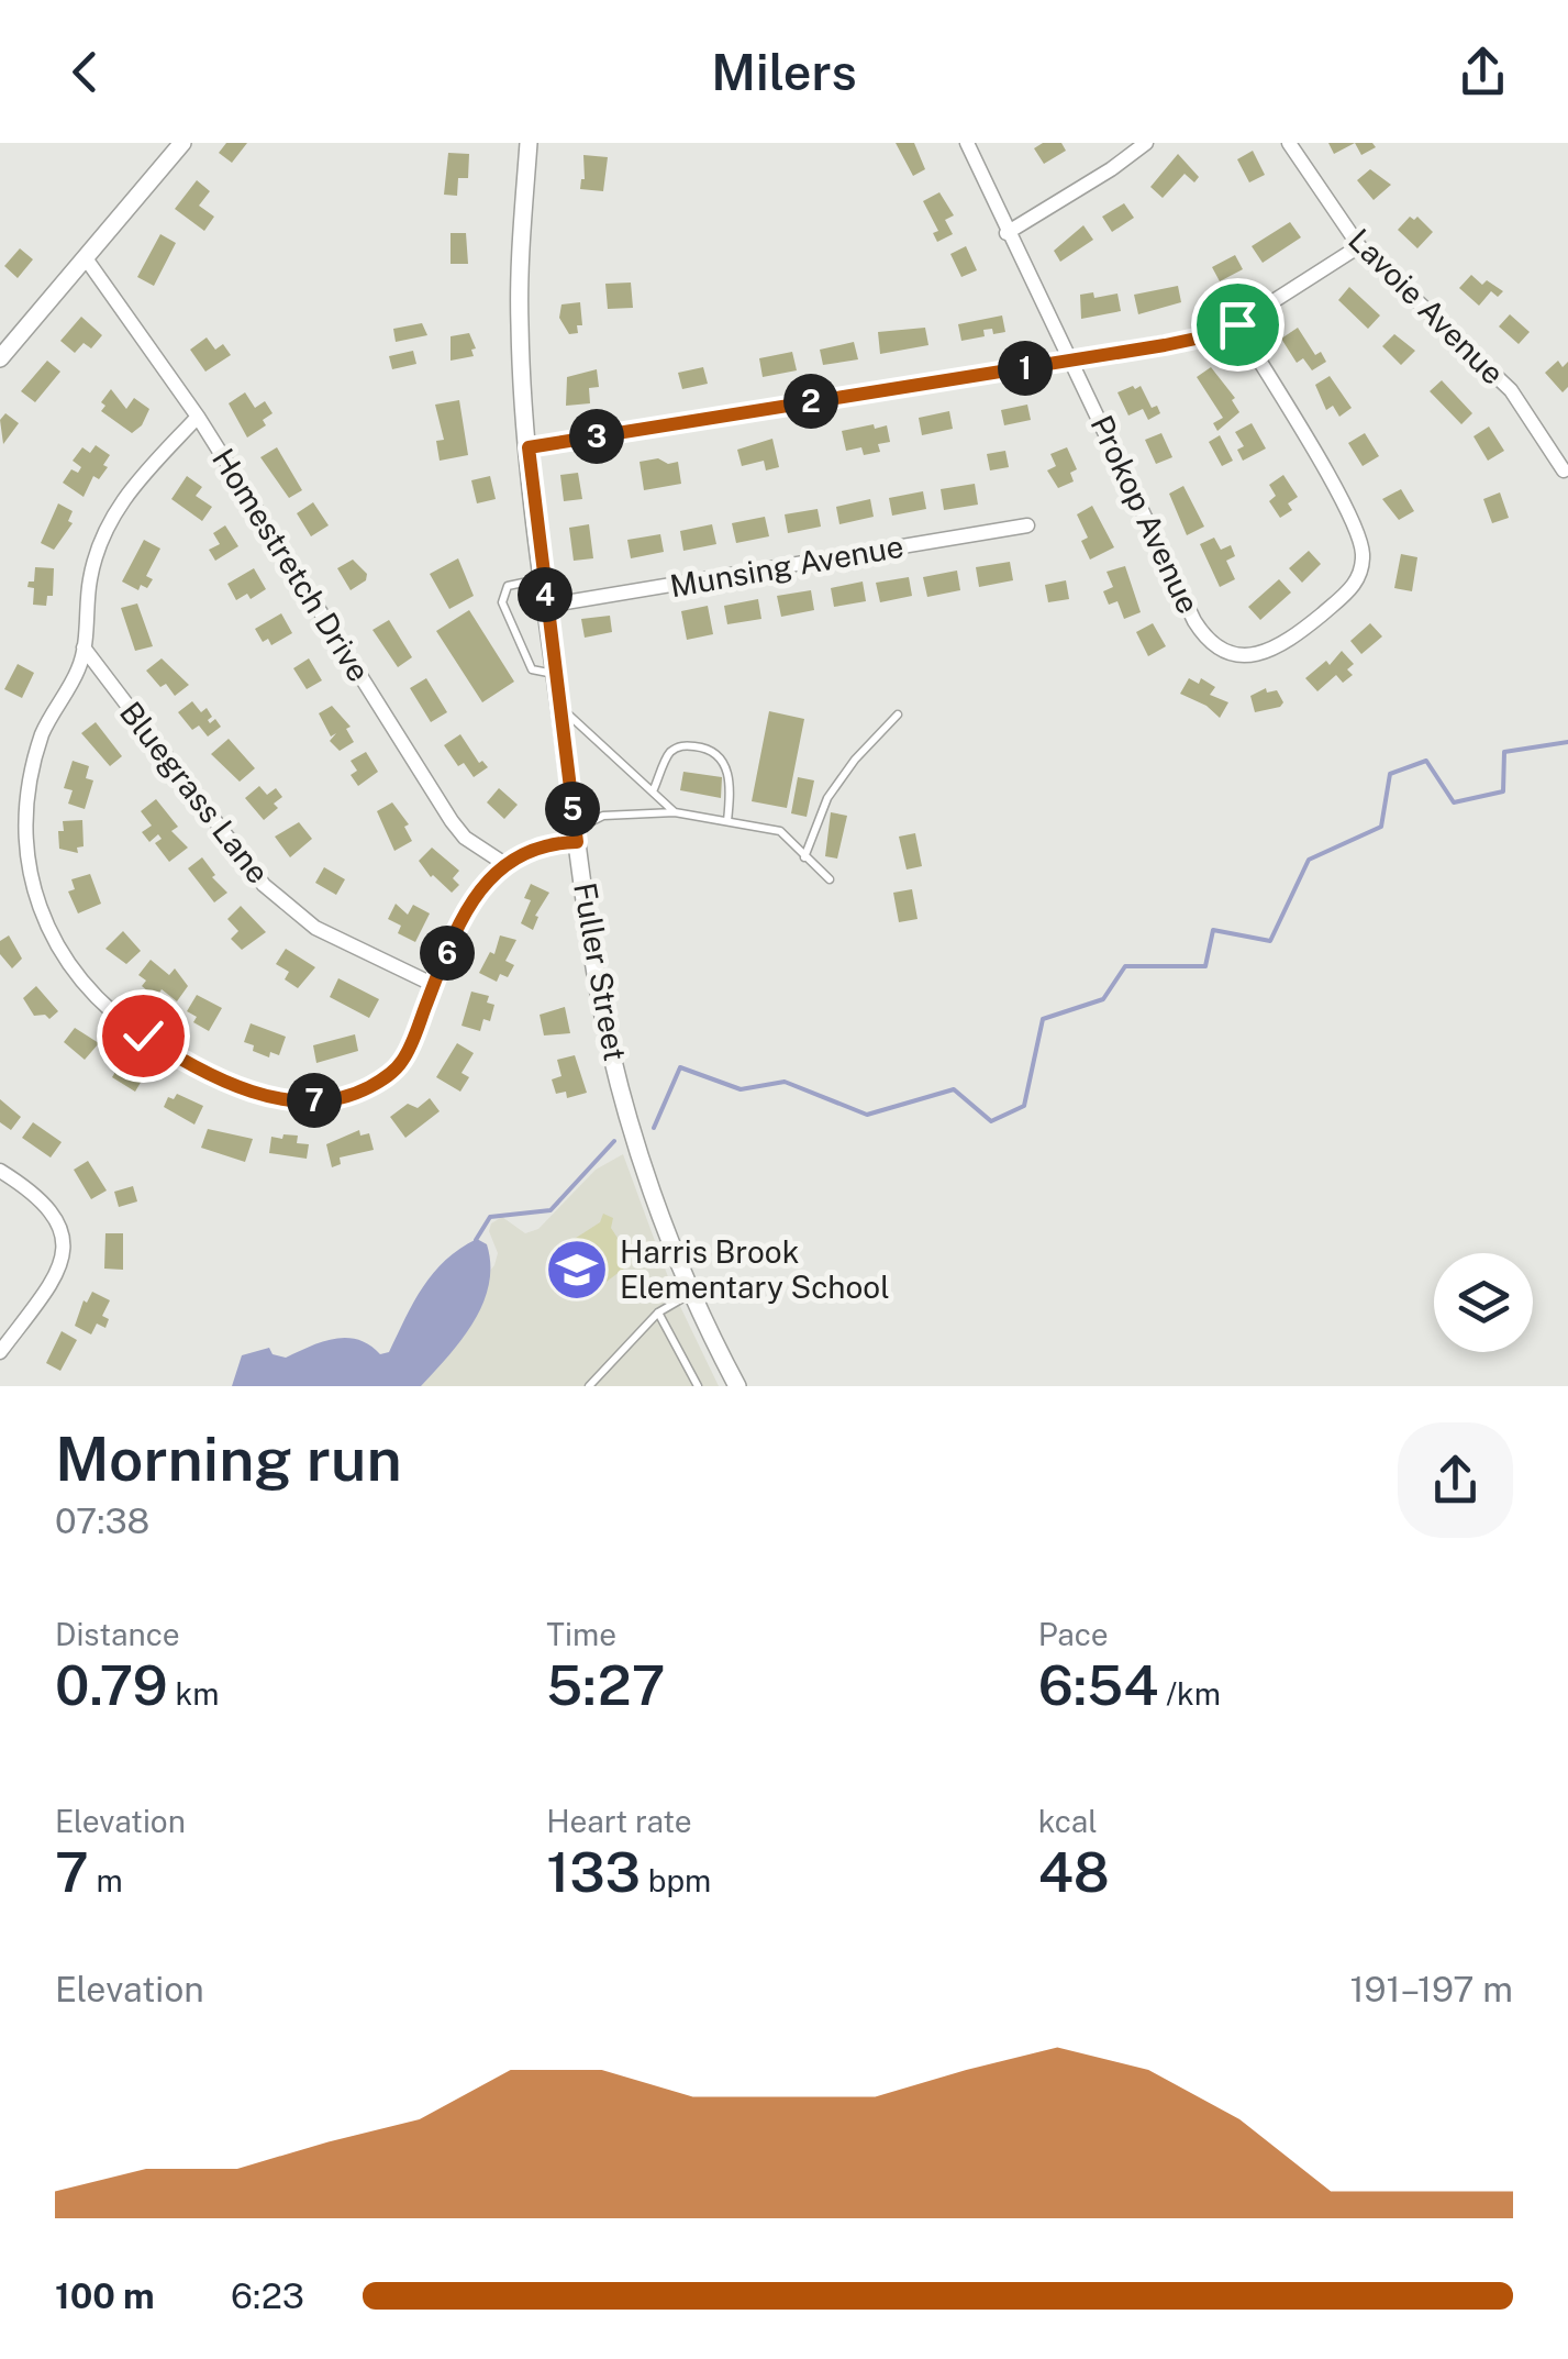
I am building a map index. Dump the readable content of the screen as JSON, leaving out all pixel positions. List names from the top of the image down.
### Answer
{
  "streets": {
    "street": [
      "Lavoie Avenue",
      "Prokop Avenue",
      "Homestretch Drive",
      "Munsing Avenue",
      "Bluegrass Lane",
      "Fuller Street"
    ]
  },
  "crossings": [
    ["Munsing Avenue", "Fuller Street"]
  ],
  "places": {
    "school or university": ["Harris Brook Elementary School"]
  },
  "page": {
    "header": "Milers",
    "pins": [
      "1",
      "2",
      "3",
      "4",
      "5",
      "6",
      "7"
    ],
    "heading": ["Morning run", "07:38"],
    "stats": [
      ["Distance", "0.79 km"],
      ["Time", "5:27"],
      ["Pace", "6:54 /km"],
      ["Elevation", "7 m"],
      ["Heart rate", "133 bpm"],
      ["kcal", "48"]
    ],
    "chart": ["Elevation", "191–197 m"],
    "list": [
      {
        "name": "100 m",
        "note": "6:23"
      }
    ]
  }
}
